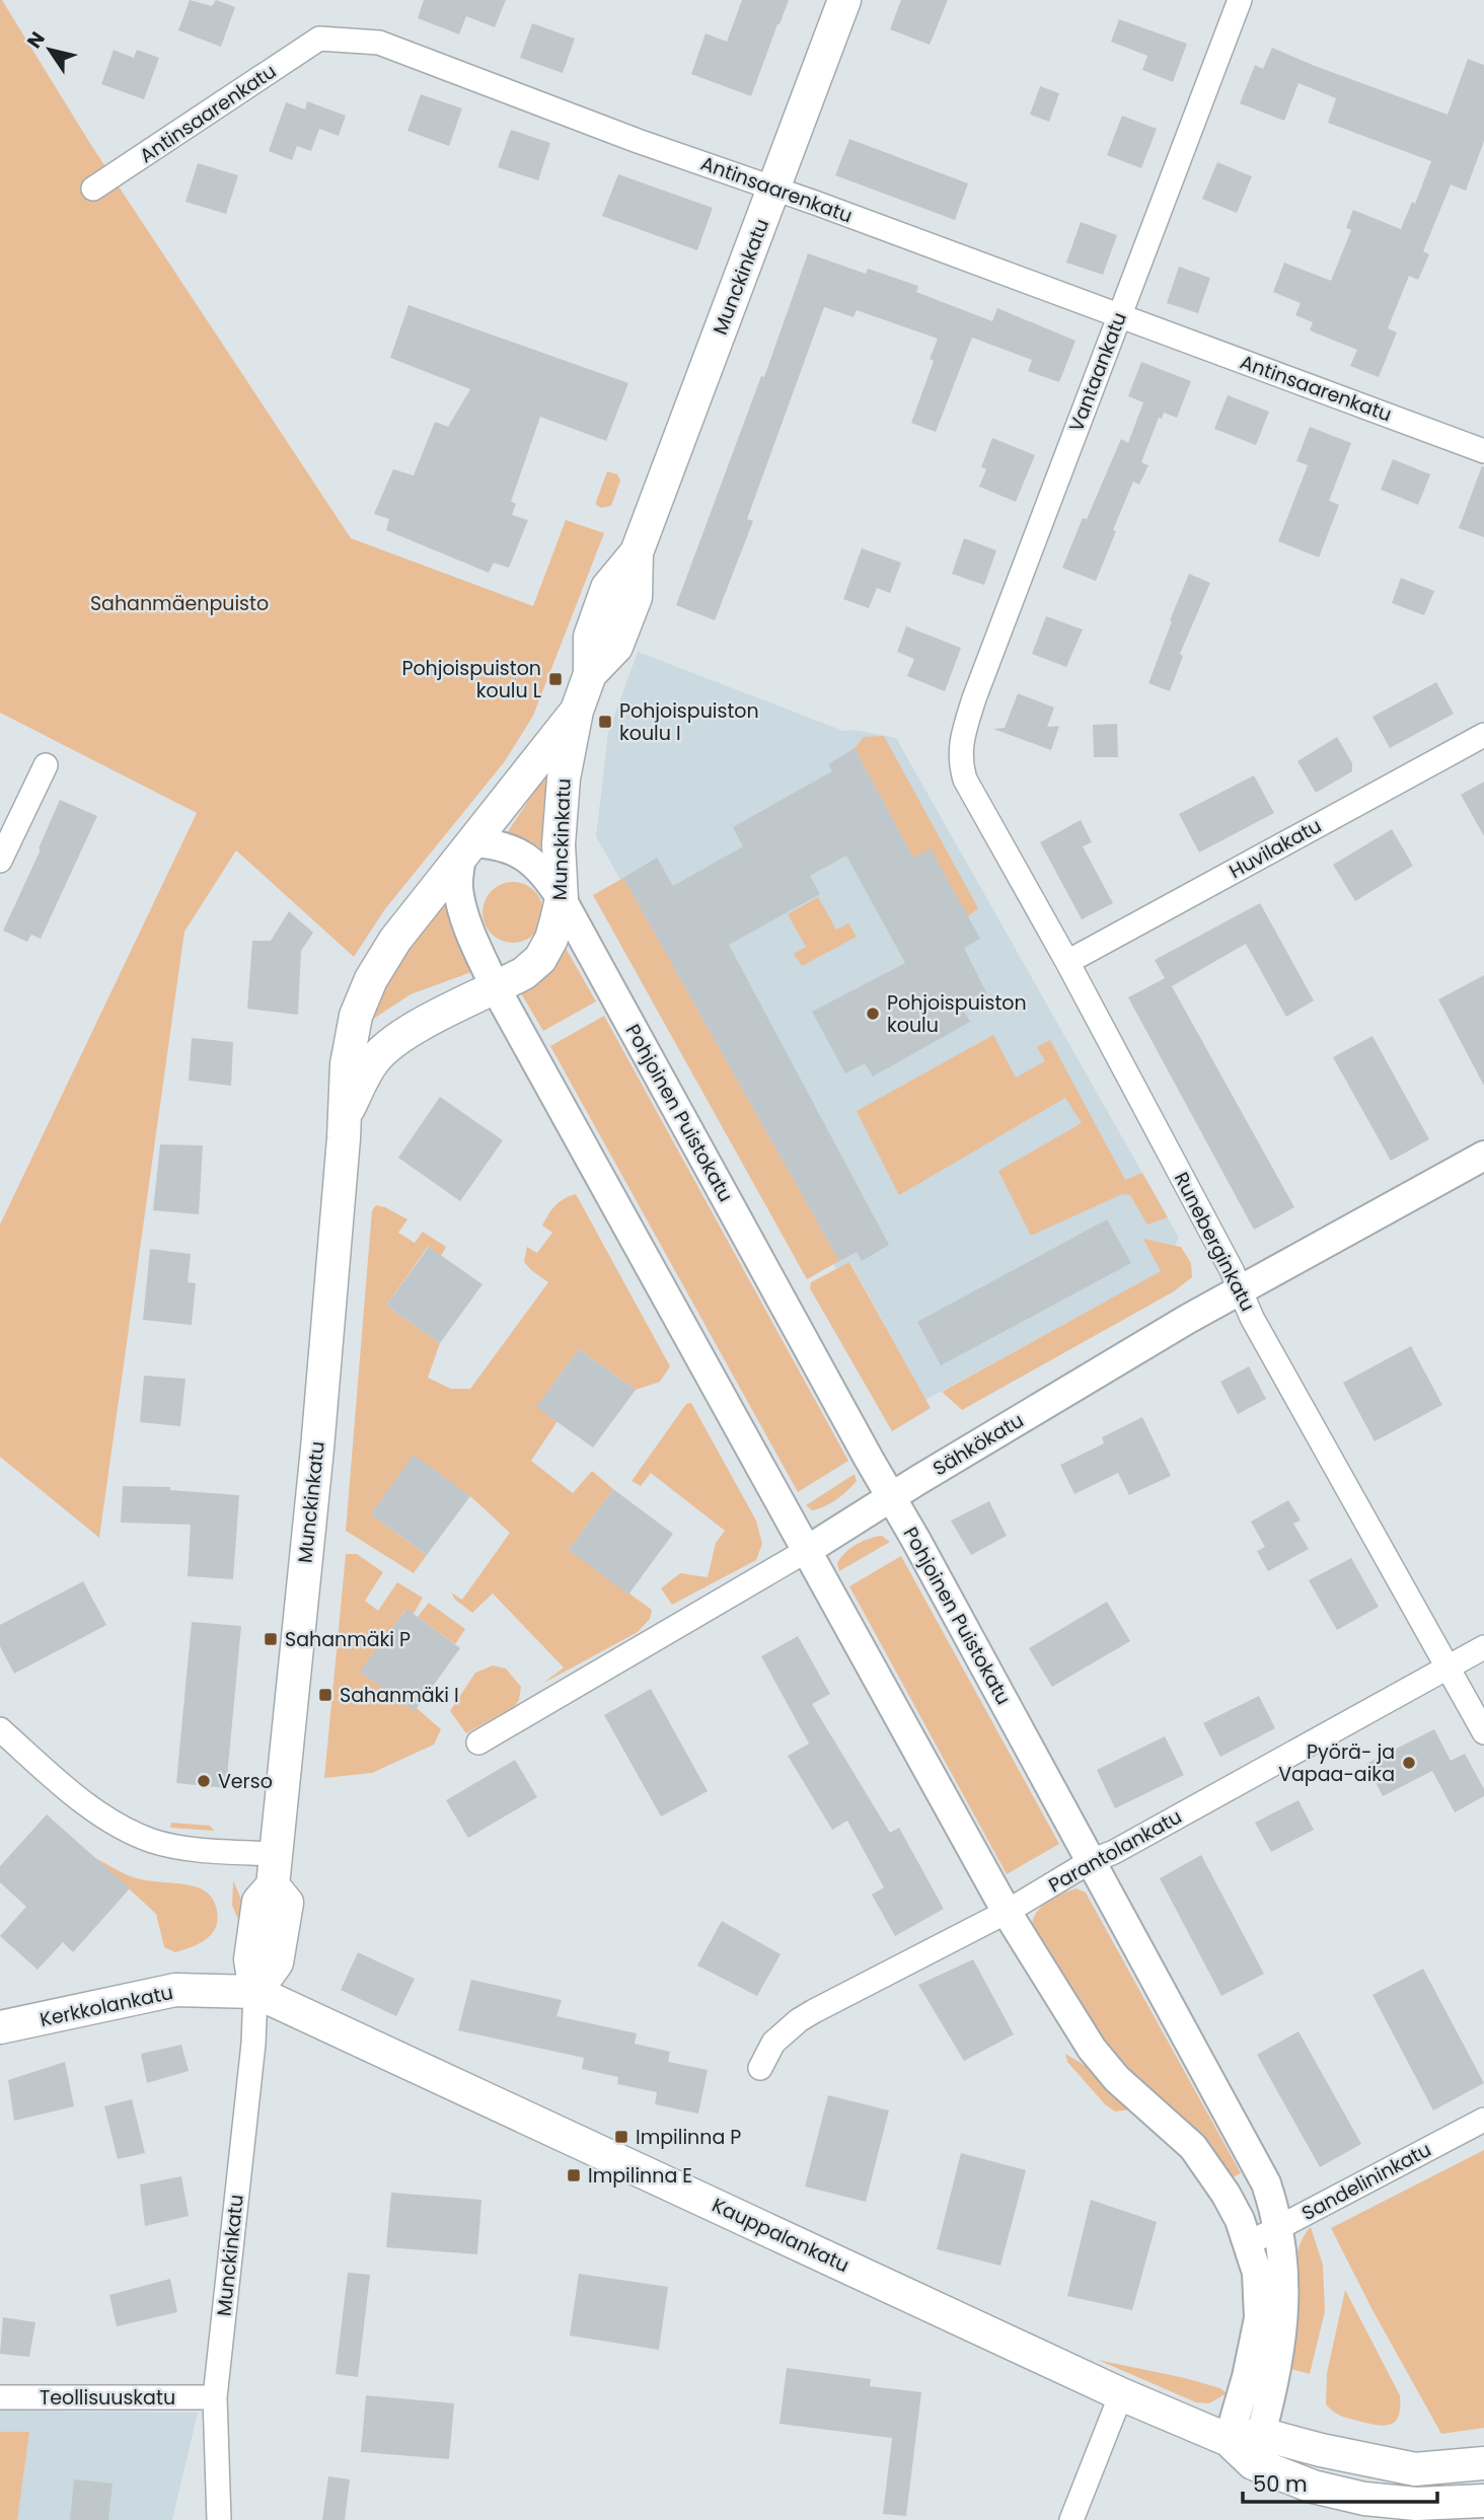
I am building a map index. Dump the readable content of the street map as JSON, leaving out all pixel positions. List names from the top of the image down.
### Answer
{
  "streets": {
    "main road": ["Munckinkatu", "Kerkkolankatu", "Kauppalankatu"],
    "street": [
      "Antinsaarenkatu",
      "Vantaankatu",
      "Huvilakatu",
      "Pohjoinen Puistokatu",
      "Runeberginkatu",
      "Sähkökatu",
      "Parantolankatu",
      "Sandelininkatu",
      "Teollisuuskatu"
    ]
  },
  "crossings": [
    ["Antinsaarenkatu", "Munckinkatu"],
    ["Antinsaarenkatu", "Vantaankatu"],
    ["Munckinkatu", "Pohjoinen Puistokatu"],
    ["Munckinkatu", "Kerkkolankatu"],
    ["Munckinkatu", "Kauppalankatu"],
    ["Munckinkatu", "Teollisuuskatu"],
    ["Vantaankatu", "Runeberginkatu"],
    ["Huvilakatu", "Runeberginkatu"],
    ["Pohjoinen Puistokatu", "Sähkökatu"],
    ["Pohjoinen Puistokatu", "Parantolankatu"],
    ["Pohjoinen Puistokatu", "Sandelininkatu"],
    ["Pohjoinen Puistokatu", "Kauppalankatu"],
    ["Runeberginkatu", "Sähkökatu"],
    ["Runeberginkatu", "Parantolankatu"],
    ["Kerkkolankatu", "Kauppalankatu"]
  ],
  "parks": ["Sahanmäenpuisto"],
  "places": {
    "transit": [
      "Pohjoispuiston koulu L",
      "Pohjoispuiston koulu I",
      "Sahanmäki P",
      "Sahanmäki I",
      "Impilinna P",
      "Impilinna E"
    ],
    "other": ["Pohjoispuiston koulu", "Pyörä- ja Vapaa-aika", "Verso"]
  },
  "scale_bar": "50 m",
  "north": "top left"
}
